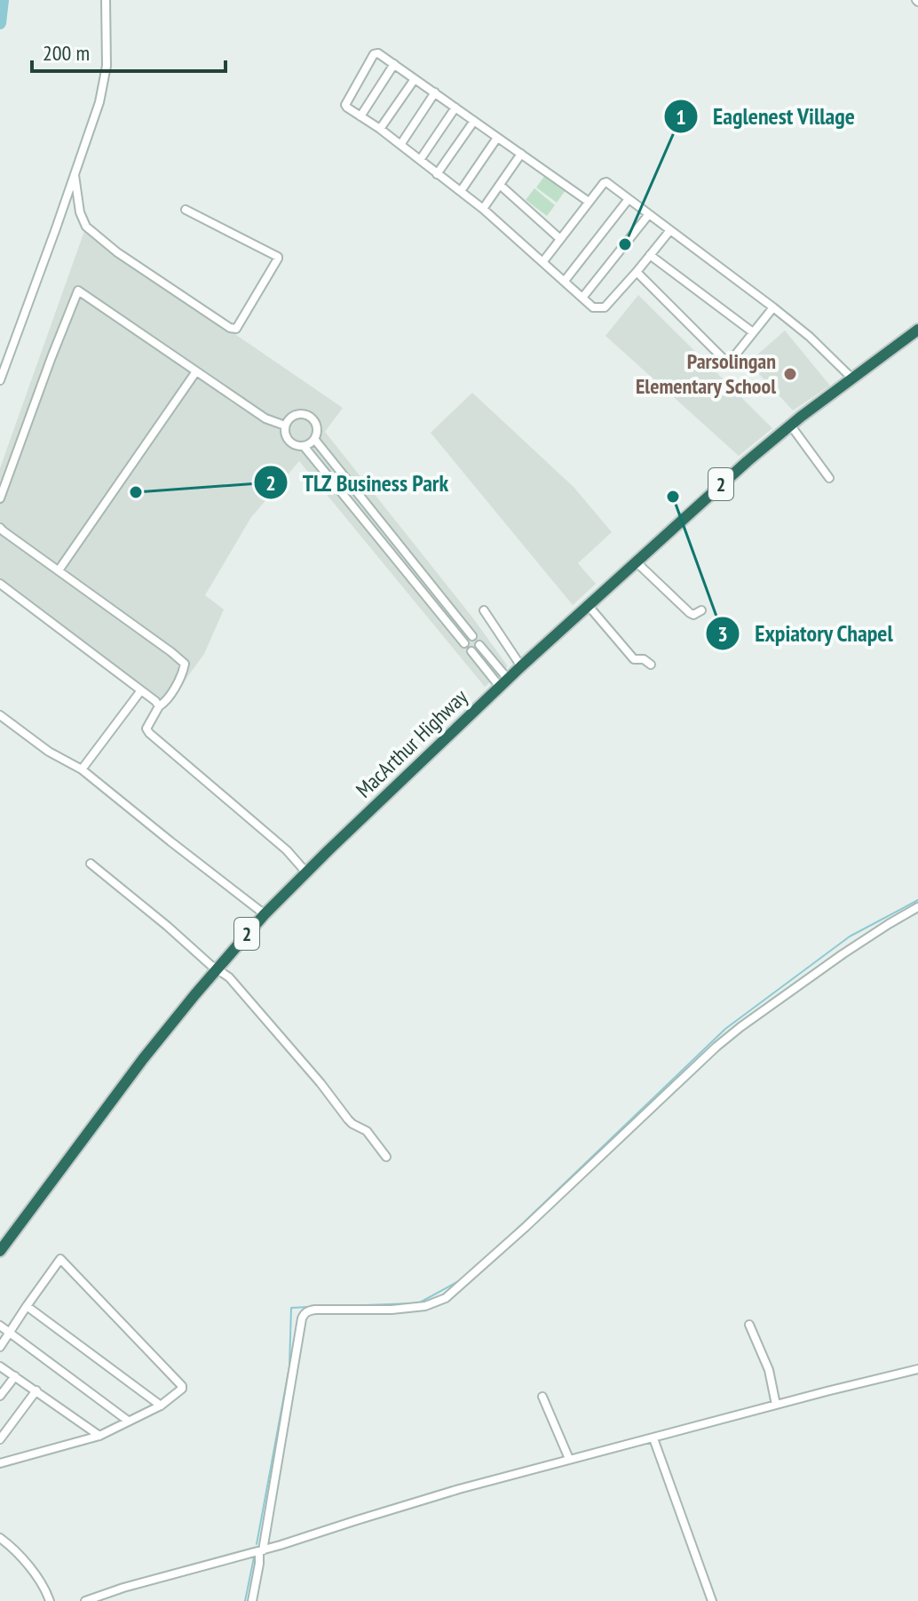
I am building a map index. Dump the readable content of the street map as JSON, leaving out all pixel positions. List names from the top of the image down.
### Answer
{
  "streets": {
    "highway": ["2", "MacArthur Highway"]
  },
  "places": [
    "Eaglenest Village",
    "Parsolingan Elementary School",
    "TLZ Business Park",
    "Expiatory Chapel"
  ],
  "scale_bar": "200 m"
}
